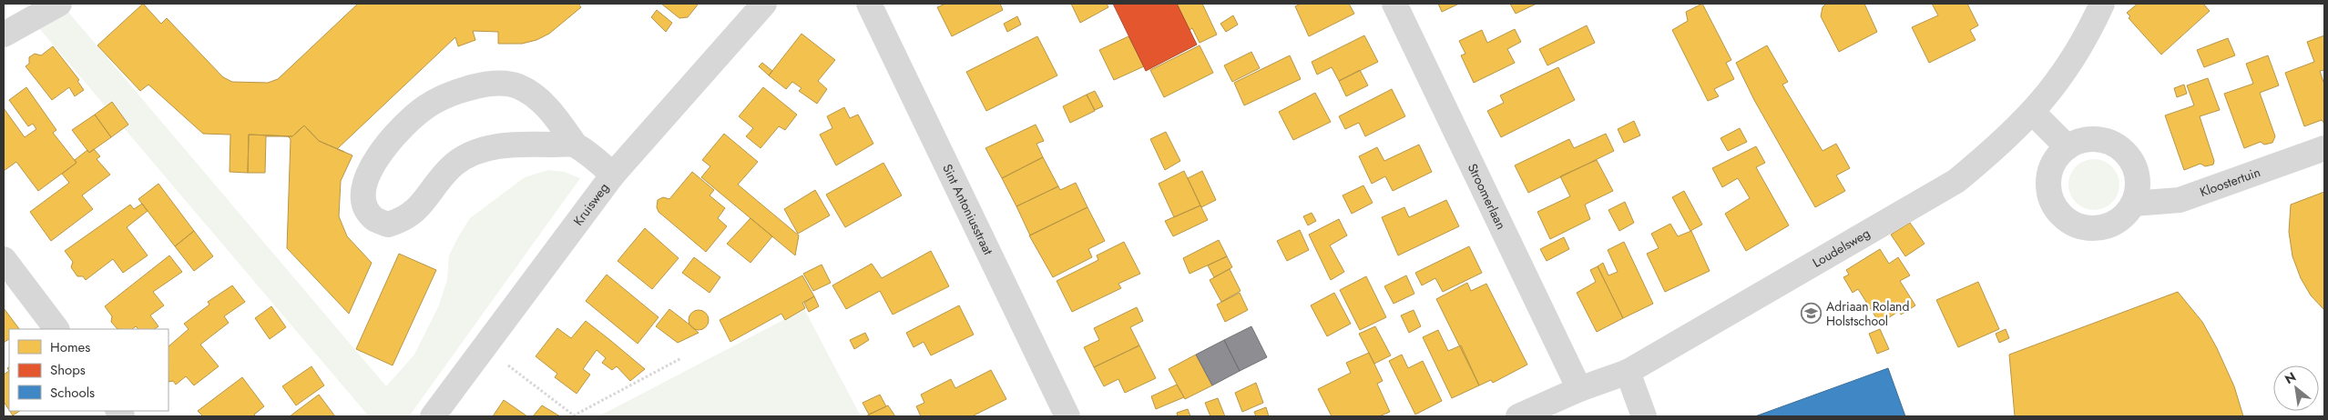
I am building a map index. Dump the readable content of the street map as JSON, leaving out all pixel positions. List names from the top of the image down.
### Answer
{
  "streets": {
    "street": [
      "Kloostertuin",
      "Stroomerlaan",
      "Kruisweg",
      "Sint Antoniusstraat",
      "Loudelsweg"
    ]
  },
  "crossings": [
    ["Stroomerlaan", "Loudelsweg"]
  ],
  "places": {
    "school or university": ["Adriaan Roland Holstschool"]
  },
  "legend": ["Homes", "Shops", "Schools"],
  "north": "top left"
}
